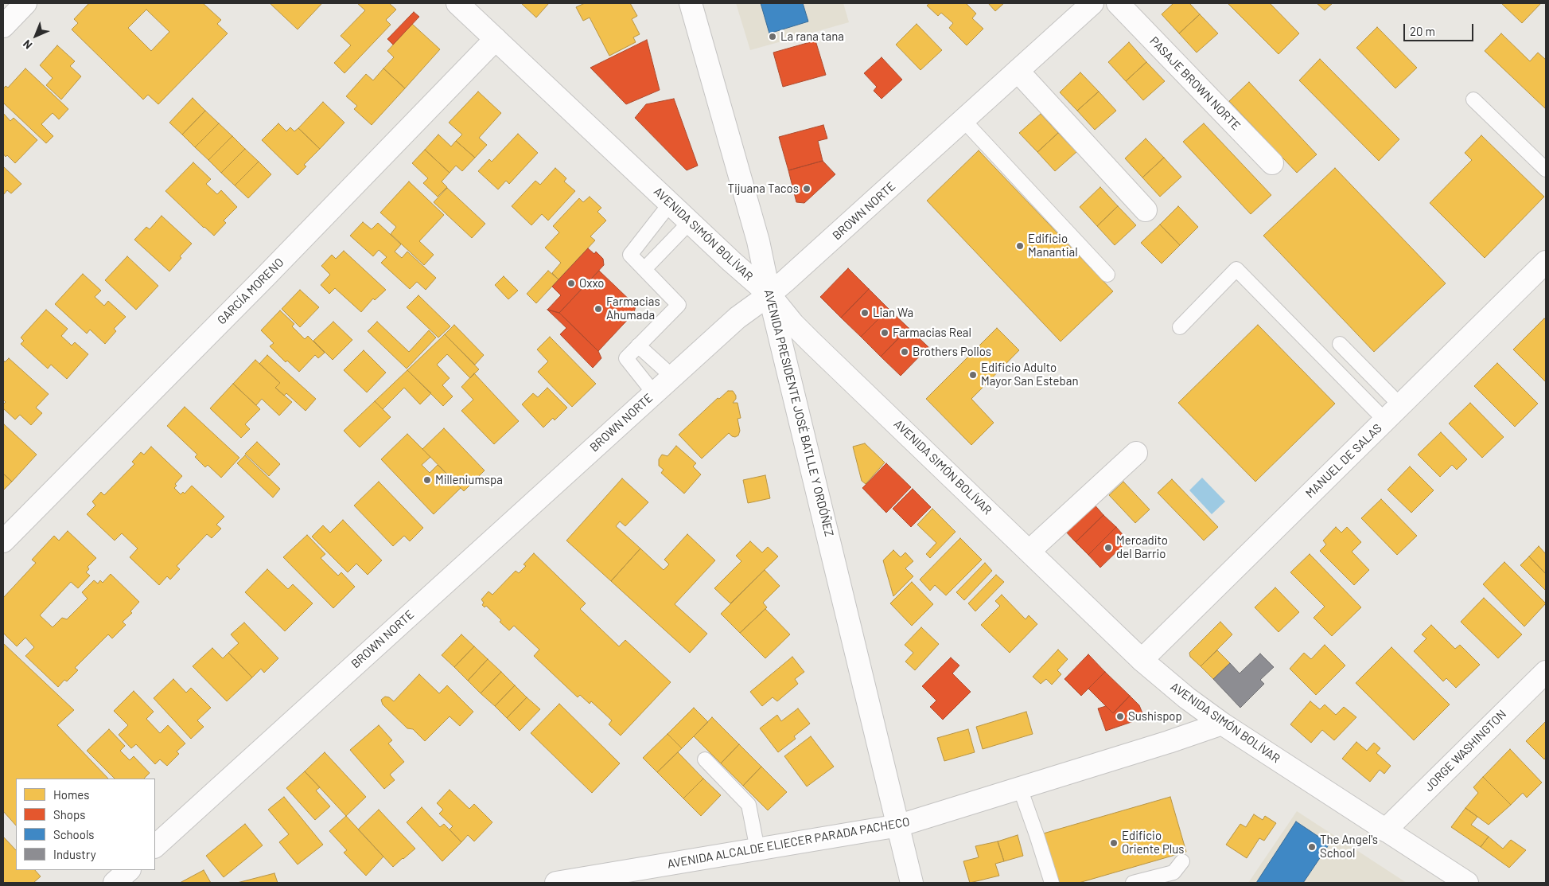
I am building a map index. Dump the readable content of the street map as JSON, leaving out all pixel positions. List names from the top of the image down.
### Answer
{
  "streets": {
    "street": [
      "PASAJE BROWN NORTE",
      "BROWN NORTE",
      "AVENIDA SIMÓN BOLÍVAR",
      "GARCÍA MORENO",
      "AVENIDA PRESIDENTE JOSÉ BATLLE Y ORDÓÑEZ",
      "MANUEL DE SALAS",
      "JORGE WASHINGTON",
      "AVENIDA ALCALDE ELIECER PARADA PACHECO"
    ]
  },
  "crossings": [
    ["BROWN NORTE", "AVENIDA SIMÓN BOLÍVAR"],
    ["BROWN NORTE", "AVENIDA PRESIDENTE JOSÉ BATLLE Y ORDÓÑEZ"],
    ["AVENIDA SIMÓN BOLÍVAR", "GARCÍA MORENO"],
    ["AVENIDA SIMÓN BOLÍVAR", "AVENIDA PRESIDENTE JOSÉ BATLLE Y ORDÓÑEZ"],
    ["AVENIDA SIMÓN BOLÍVAR", "MANUEL DE SALAS"],
    ["AVENIDA SIMÓN BOLÍVAR", "JORGE WASHINGTON"],
    ["AVENIDA SIMÓN BOLÍVAR", "AVENIDA ALCALDE ELIECER PARADA PACHECO"],
    ["AVENIDA PRESIDENTE JOSÉ BATLLE Y ORDÓÑEZ", "AVENIDA ALCALDE ELIECER PARADA PACHECO"]
  ],
  "places": [
    "La rana tana",
    "Tijuana Tacos",
    "Edificio Manantial",
    "Oxxo",
    "Farmacias Ahumada",
    "Lian Wa",
    "Farmacias Real",
    "Brothers Pollos",
    "Edificio Adulto Mayor San Esteban",
    "Milleniumspa",
    "Mercadito del Barrio",
    "Sushispop",
    "Edificio Oriente Plus",
    "The Angel's School"
  ],
  "legend": [
    "Homes",
    "Shops",
    "Schools",
    "Industry"
  ],
  "scale_bar": "20 m",
  "north": "bottom left"
}
